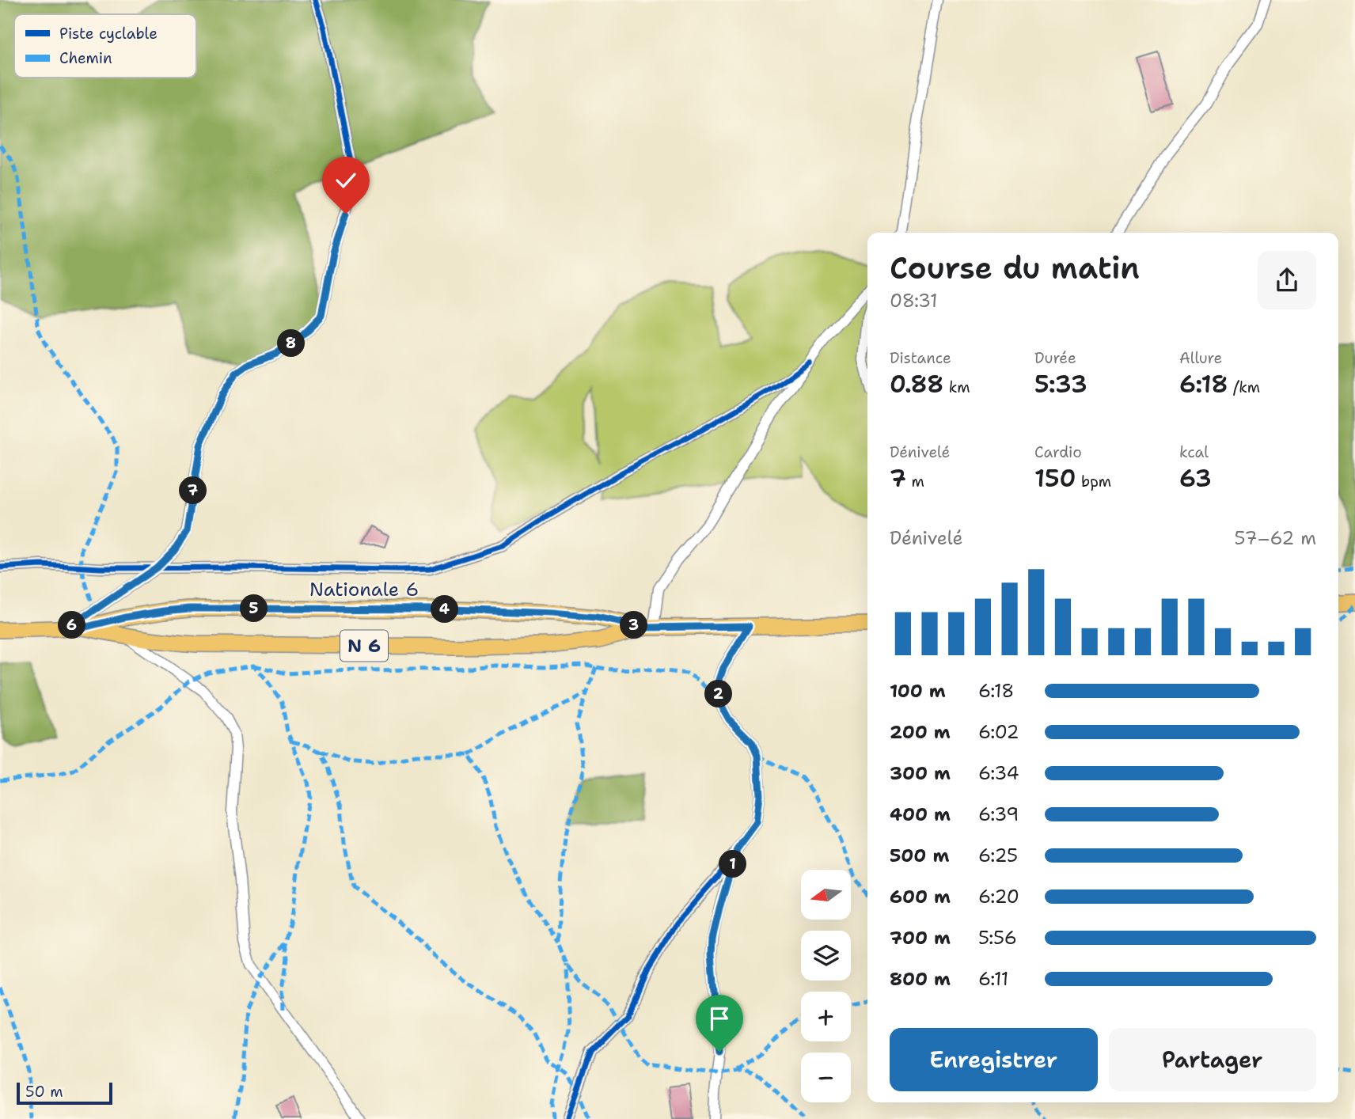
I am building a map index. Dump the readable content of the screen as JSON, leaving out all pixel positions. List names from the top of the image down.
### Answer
{
  "streets": {
    "main road": ["Nationale 6", "N 6"]
  },
  "legend": ["Piste cyclable", "Chemin"],
  "scale_bar": "50 m",
  "north": "left",
  "page": {
    "heading": ["Course du matin", "08:31"],
    "stats": [
      ["Distance", "0.88 km"],
      ["Durée", "5:33"],
      ["Allure", "6:18 /km"],
      ["Dénivelé", "7 m"],
      ["Cardio", "150 bpm"],
      ["kcal", "63"]
    ],
    "pins": [
      "8",
      "7",
      "5",
      "4",
      "3",
      "6",
      "2",
      "1"
    ],
    "chart": ["Dénivelé", "57–62 m"],
    "list": [
      {
        "name": "100 m",
        "note": "6:18"
      },
      {
        "name": "200 m",
        "note": "6:02"
      },
      {
        "name": "300 m",
        "note": "6:34"
      },
      {
        "name": "400 m",
        "note": "6:39"
      },
      {
        "name": "500 m",
        "note": "6:25"
      },
      {
        "name": "600 m",
        "note": "6:20"
      },
      {
        "name": "700 m",
        "note": "5:56"
      },
      {
        "name": "800 m",
        "note": "6:11"
      }
    ],
    "map_buttons": ["+", "−"],
    "buttons": ["Enregistrer", "Partager"],
    "scale": "50 m"
  }
}
